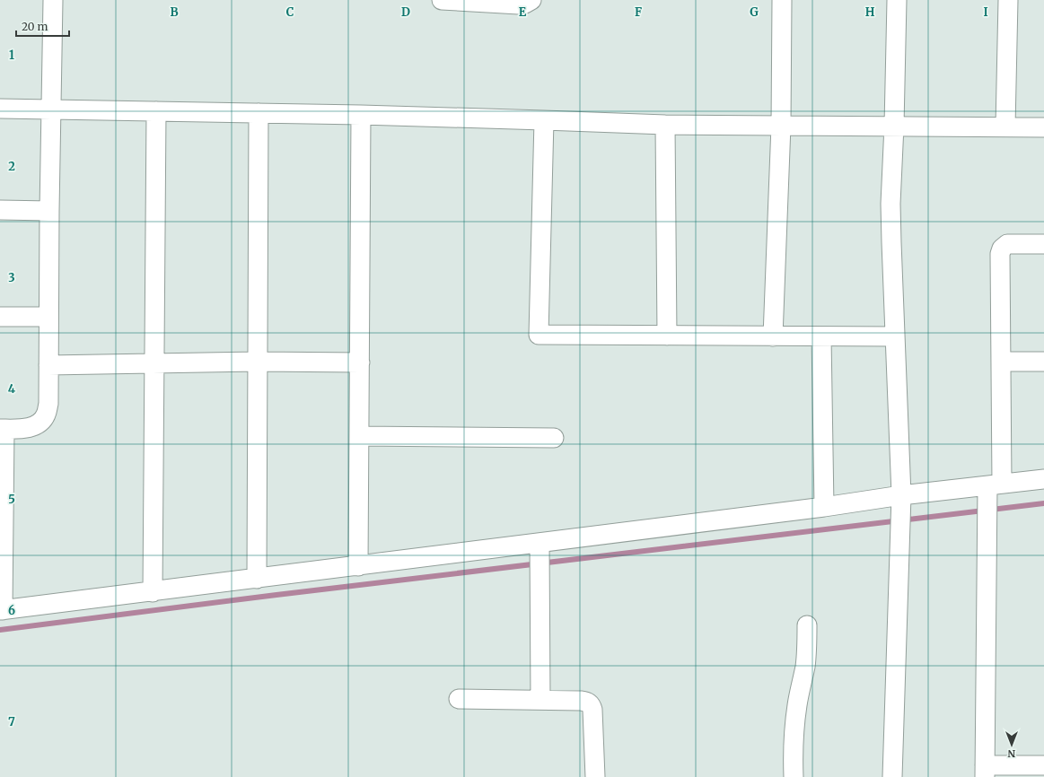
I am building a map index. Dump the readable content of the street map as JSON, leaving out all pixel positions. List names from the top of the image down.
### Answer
{
  "scale_bar": "20 m",
  "north": "bottom",
  "grid": {
    "columns": [
      "B",
      "C",
      "D",
      "E",
      "F",
      "G",
      "H",
      "I"
    ],
    "rows": [
      "1",
      "2",
      "3",
      "4",
      "5",
      "6",
      "7"
    ]
  }
}
